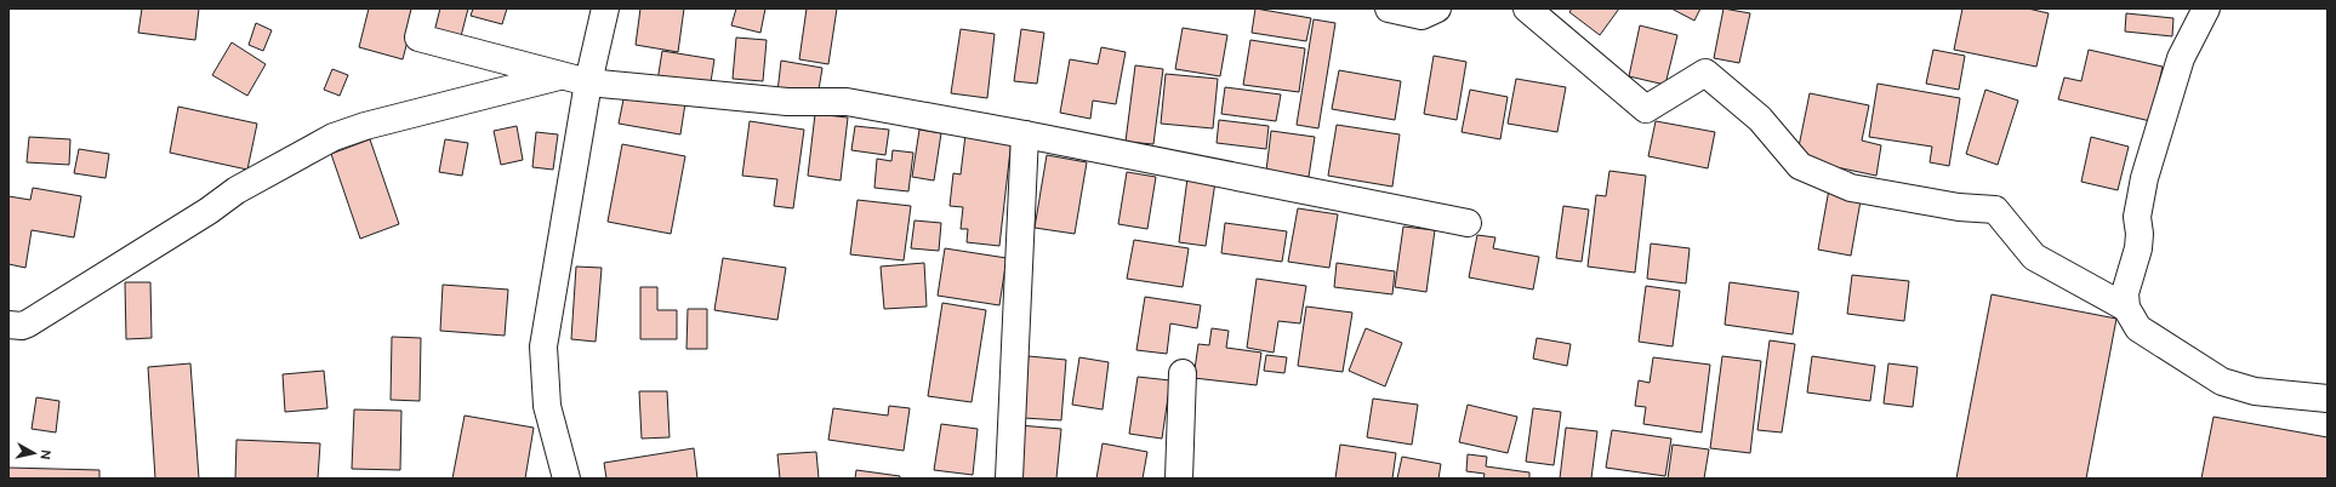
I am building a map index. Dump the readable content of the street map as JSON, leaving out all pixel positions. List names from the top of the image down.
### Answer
{
  "north": "right"
}
